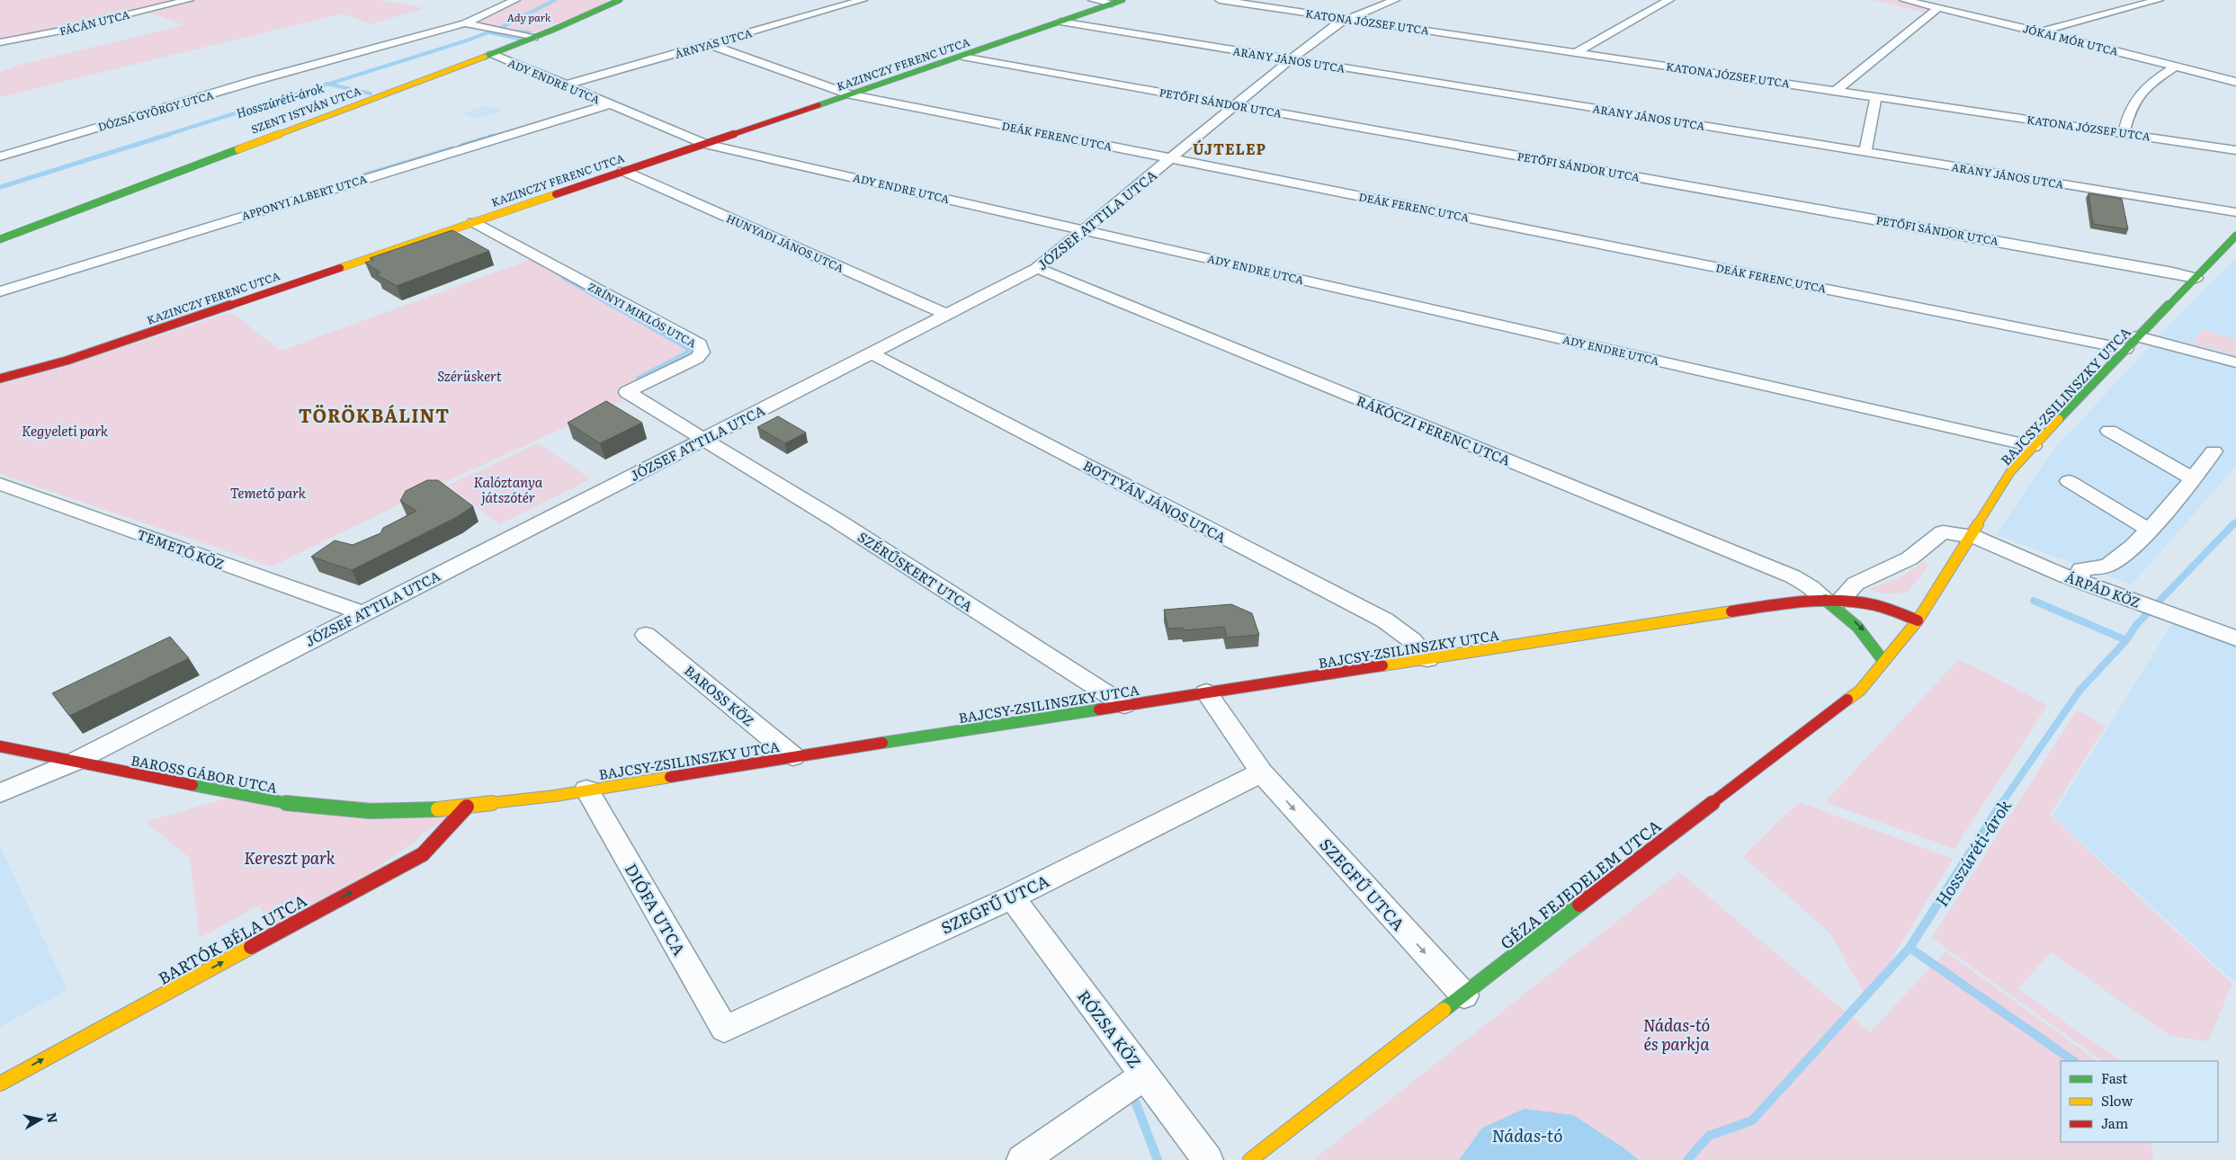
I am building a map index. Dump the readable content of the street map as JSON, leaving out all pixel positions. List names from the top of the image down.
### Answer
{
  "streets": {
    "main road": [
      "KAZINCZY FERENC UTCA",
      "SZENT ISTVÁN UTCA",
      "BAJCSY-ZSILINSZKY UTCA",
      "BAROSS GÁBOR UTCA",
      "GÉZA FEJEDELEM UTCA",
      "BARTÓK BÉLA UTCA"
    ],
    "street": [
      "KATONA JÓZSEF UTCA",
      "FÁCÁN UTCA",
      "JÓKAI MÓR UTCA",
      "ÁRNYAS UTCA",
      "ARANY JÁNOS UTCA",
      "ADY ENDRE UTCA",
      "PETŐFI SÁNDOR UTCA",
      "DÓZSA GYÖRGY UTCA",
      "DEÁK FERENC UTCA",
      "APPONYI ALBERT UTCA",
      "JÓZSEF ATTILA UTCA",
      "HUNYADI JÁNOS UTCA",
      "ZRÍNYI MIKLÓS UTCA",
      "RÁKÓCZI FERENC UTCA",
      "BOTTYÁN JÁNOS UTCA",
      "TEMETŐ KÖZ",
      "SZÉRŰSKERT UTCA",
      "ÁRPÁD KÖZ",
      "BAROSS KÖZ",
      "SZEGFŰ UTCA",
      "DIÓFA UTCA",
      "RÓZSA KÖZ"
    ]
  },
  "crossings": [
    ["KATONA JÓZSEF UTCA", "JÓZSEF ATTILA UTCA"],
    ["ÁRNYAS UTCA", "ADY ENDRE UTCA"],
    ["ÁRNYAS UTCA", "DEÁK FERENC UTCA"],
    ["ARANY JÁNOS UTCA", "KAZINCZY FERENC UTCA"],
    ["ARANY JÁNOS UTCA", "JÓZSEF ATTILA UTCA"],
    ["KAZINCZY FERENC UTCA", "ADY ENDRE UTCA"],
    ["KAZINCZY FERENC UTCA", "PETŐFI SÁNDOR UTCA"],
    ["KAZINCZY FERENC UTCA", "DEÁK FERENC UTCA"],
    ["KAZINCZY FERENC UTCA", "HUNYADI JÁNOS UTCA"],
    ["KAZINCZY FERENC UTCA", "ZRÍNYI MIKLÓS UTCA"],
    ["ADY ENDRE UTCA", "SZENT ISTVÁN UTCA"],
    ["ADY ENDRE UTCA", "APPONYI ALBERT UTCA"],
    ["ADY ENDRE UTCA", "JÓZSEF ATTILA UTCA"],
    ["ADY ENDRE UTCA", "BAJCSY-ZSILINSZKY UTCA"],
    ["PETŐFI SÁNDOR UTCA", "JÓZSEF ATTILA UTCA"],
    ["PETŐFI SÁNDOR UTCA", "BAJCSY-ZSILINSZKY UTCA"],
    ["DEÁK FERENC UTCA", "JÓZSEF ATTILA UTCA"],
    ["DEÁK FERENC UTCA", "BAJCSY-ZSILINSZKY UTCA"],
    ["JÓZSEF ATTILA UTCA", "HUNYADI JÁNOS UTCA"],
    ["JÓZSEF ATTILA UTCA", "ZRÍNYI MIKLÓS UTCA"],
    ["JÓZSEF ATTILA UTCA", "RÁKÓCZI FERENC UTCA"],
    ["JÓZSEF ATTILA UTCA", "BOTTYÁN JÁNOS UTCA"],
    ["JÓZSEF ATTILA UTCA", "TEMETŐ KÖZ"],
    ["JÓZSEF ATTILA UTCA", "SZÉRŰSKERT UTCA"],
    ["JÓZSEF ATTILA UTCA", "BAROSS GÁBOR UTCA"],
    ["ZRÍNYI MIKLÓS UTCA", "SZÉRŰSKERT UTCA"],
    ["BAJCSY-ZSILINSZKY UTCA", "RÁKÓCZI FERENC UTCA"],
    ["BAJCSY-ZSILINSZKY UTCA", "BOTTYÁN JÁNOS UTCA"],
    ["BAJCSY-ZSILINSZKY UTCA", "SZÉRŰSKERT UTCA"],
    ["BAJCSY-ZSILINSZKY UTCA", "ÁRPÁD KÖZ"],
    ["BAJCSY-ZSILINSZKY UTCA", "BAROSS KÖZ"],
    ["BAJCSY-ZSILINSZKY UTCA", "BAROSS GÁBOR UTCA"],
    ["BAJCSY-ZSILINSZKY UTCA", "SZEGFŰ UTCA"],
    ["BAJCSY-ZSILINSZKY UTCA", "GÉZA FEJEDELEM UTCA"],
    ["BAJCSY-ZSILINSZKY UTCA", "DIÓFA UTCA"],
    ["BAJCSY-ZSILINSZKY UTCA", "BARTÓK BÉLA UTCA"],
    ["RÁKÓCZI FERENC UTCA", "ÁRPÁD KÖZ"],
    ["SZEGFŰ UTCA", "GÉZA FEJEDELEM UTCA"],
    ["SZEGFŰ UTCA", "DIÓFA UTCA"],
    ["SZEGFŰ UTCA", "RÓZSA KÖZ"]
  ],
  "one_way": ["BARTÓK BÉLA UTCA"],
  "districts": ["ÚJTELEP", "TÖRÖKBÁLINT"],
  "water": ["Hosszúréti-árok", "Nádas-tó"],
  "parks": [
    "Ady park",
    "Szérüskert",
    "Kegyeleti park",
    "Kalóztanya játszótér",
    "Temető park",
    "Kereszt park",
    "Nádas-tó és parkja"
  ],
  "legend": ["Fast", "Slow", "Jam"],
  "north": "right"
}
